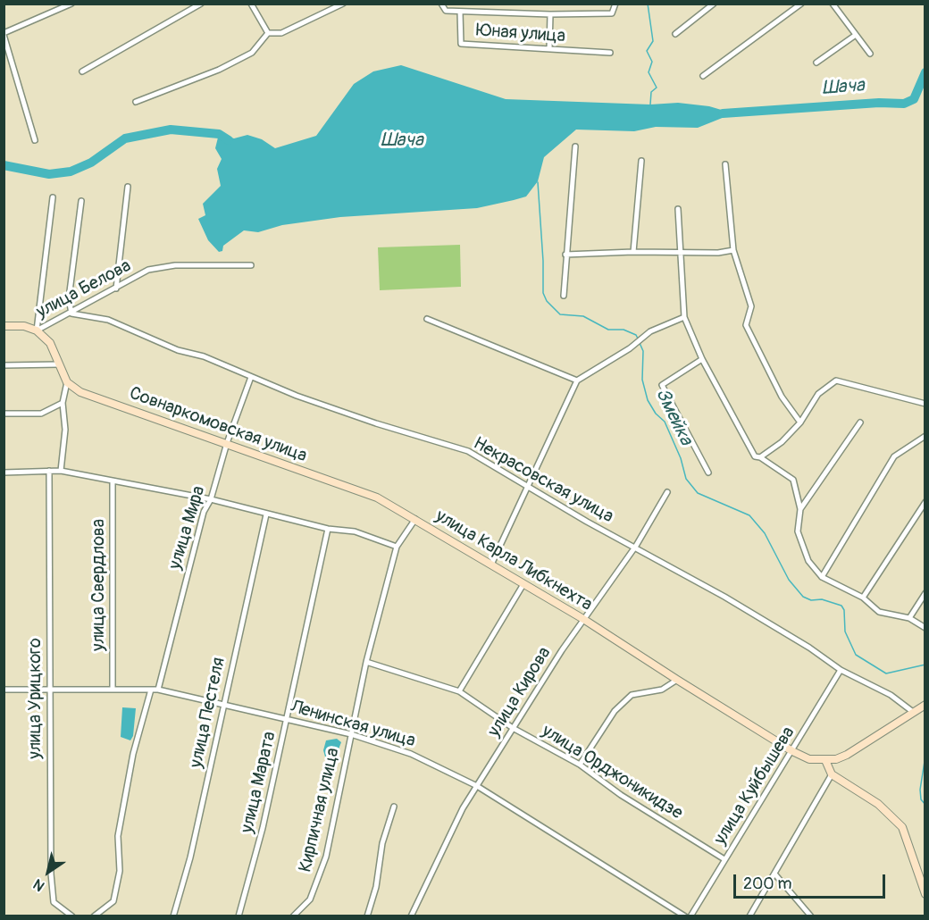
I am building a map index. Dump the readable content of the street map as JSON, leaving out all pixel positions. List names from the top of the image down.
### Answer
{
  "streets": {
    "street": [
      "Юная улица",
      "улица Белова",
      "Совнаркомовская улица",
      "Некрасовская улица",
      "улица Мира",
      "улица Карла Либкнехта",
      "улица Свердлова",
      "улица Кирова",
      "улица Урицкого",
      "улица Пестеля",
      "Ленинская улица",
      "улица Орджоникидзе",
      "улица Марата",
      "улица Куйбышева",
      "Кирпичная улица"
    ]
  },
  "crossings": [
    ["улица Белова", "Некрасовская улица"],
    ["Совнаркомовская улица", "улица Мира"],
    ["Совнаркомовская улица", "улица Карла Либкнехта"],
    ["Некрасовская улица", "улица Мира"],
    ["Некрасовская улица", "улица Кирова"],
    ["Некрасовская улица", "улица Куйбышева"],
    ["улица Мира", "Ленинская улица"],
    ["улица Карла Либкнехта", "улица Кирова"],
    ["улица Карла Либкнехта", "улица Куйбышева"],
    ["улица Карла Либкнехта", "Кирпичная улица"],
    ["улица Свердлова", "Ленинская улица"],
    ["улица Кирова", "Ленинская улица"],
    ["улица Кирова", "улица Орджоникидзе"],
    ["улица Урицкого", "Ленинская улица"],
    ["улица Пестеля", "Ленинская улица"],
    ["Ленинская улица", "улица Марата"],
    ["Ленинская улица", "Кирпичная улица"],
    ["улица Орджоникидзе", "улица Куйбышева"],
    ["улица Орджоникидзе", "Кирпичная улица"]
  ],
  "water": ["Шача", "Змейка"],
  "scale_bar": "200 m",
  "north": "bottom left"
}
